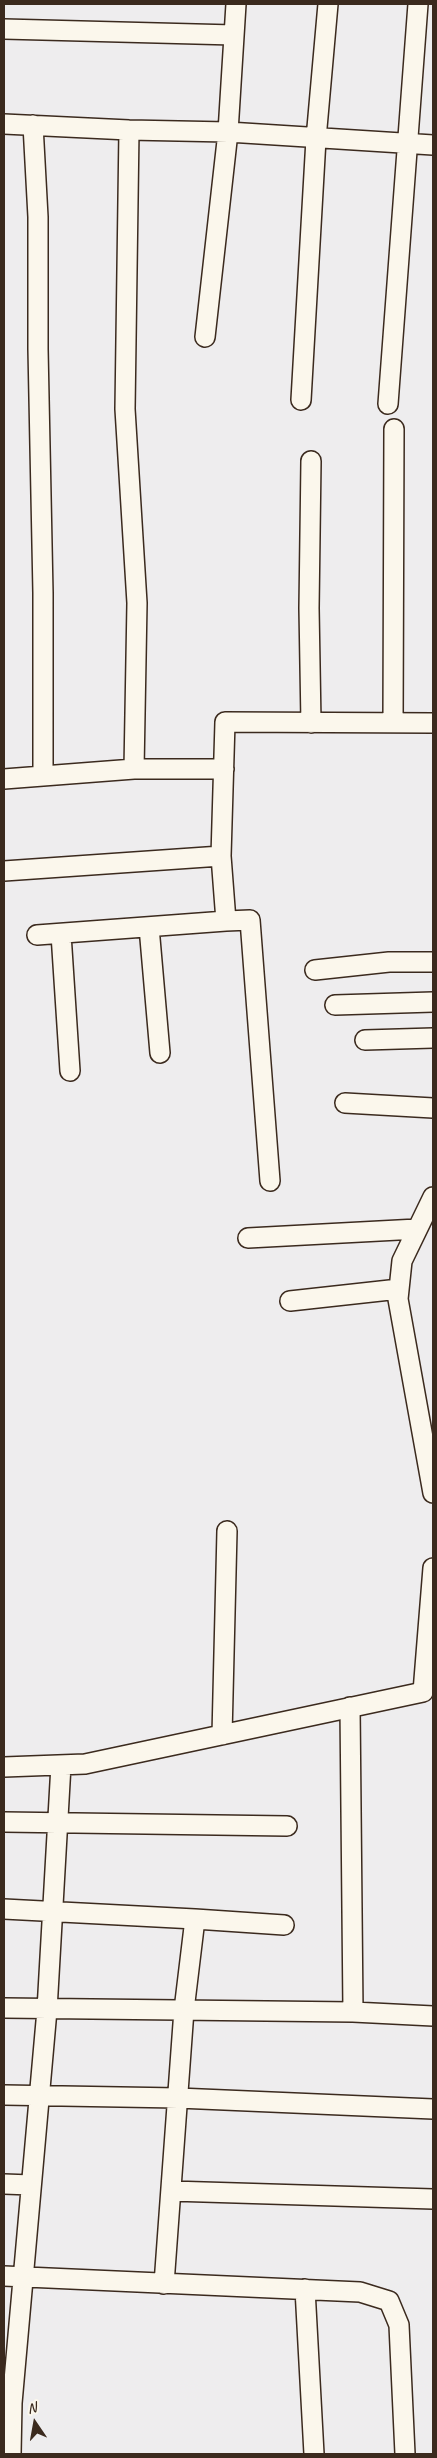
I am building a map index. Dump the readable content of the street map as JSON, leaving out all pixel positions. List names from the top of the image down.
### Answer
{
  "north": "top"
}
